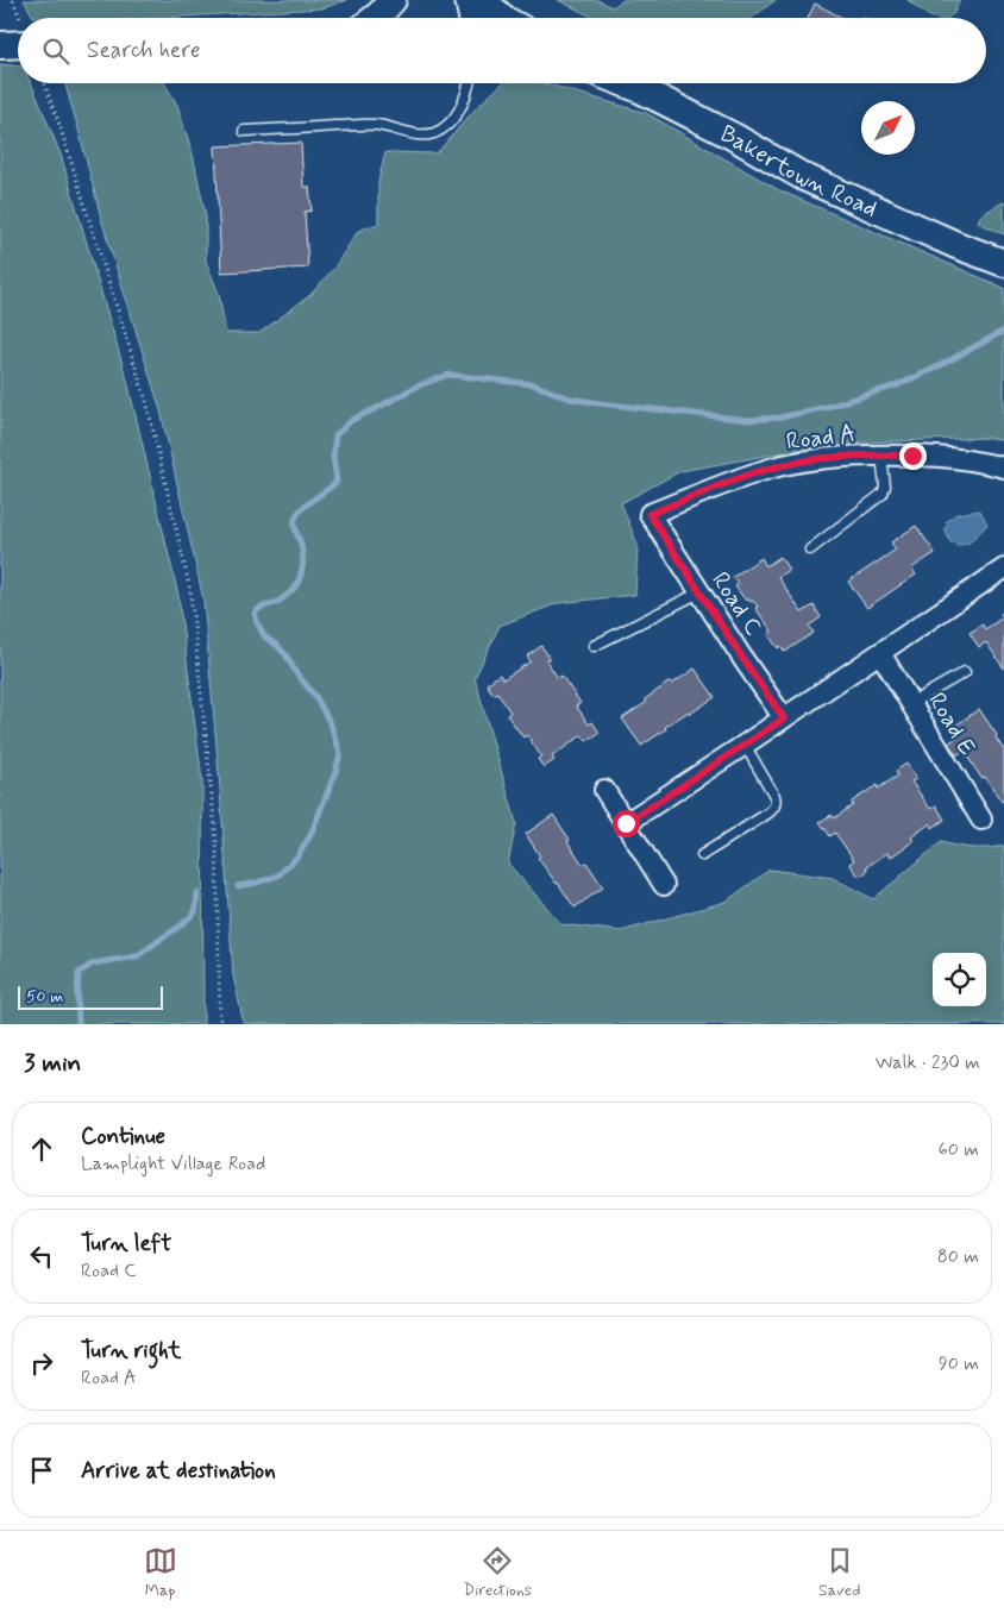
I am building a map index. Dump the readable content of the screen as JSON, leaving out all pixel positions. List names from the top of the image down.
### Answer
{
  "streets": {
    "main road": ["Bakertown Road"],
    "street": ["Road A", "Road C", "Road E"]
  },
  "crossings": [
    ["Road A", "Road C"]
  ],
  "scale_bar": "50 m",
  "north": "top right",
  "page": {
    "search": "Search here",
    "scale": "50 m",
    "heading": ["3 min", "Walk · 230 m"],
    "list": [
      ["Continue", "Lamplight Village Road", "60 m"],
      ["Turn left", "Road C", "80 m"],
      ["Turn right", "Road A", "90 m"],
      "Arrive at destination"
    ],
    "nav": ["Map", "Directions", "Saved"]
  }
}
